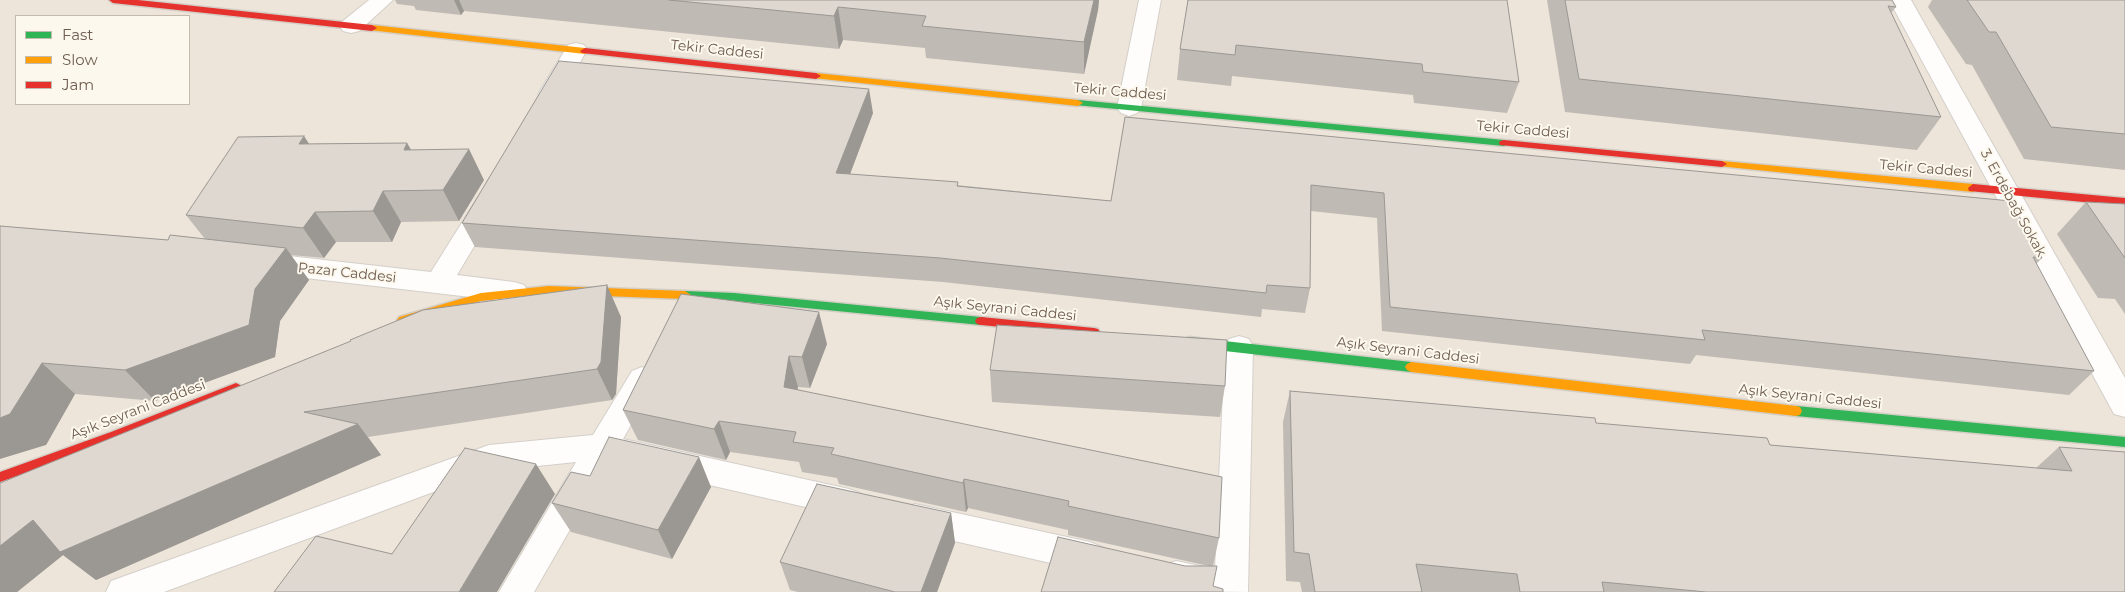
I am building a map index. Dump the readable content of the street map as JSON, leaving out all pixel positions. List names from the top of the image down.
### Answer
{
  "streets": {
    "street": [
      "Tekir Caddesi",
      "3. Erdebağ Sokak",
      "Pazar Caddesi",
      "Aşık Seyrani Caddesi"
    ]
  },
  "crossings": [
    ["Tekir Caddesi", "3. Erdebağ Sokak"],
    ["Pazar Caddesi", "Aşık Seyrani Caddesi"]
  ],
  "legend": ["Fast", "Slow", "Jam"]
}
